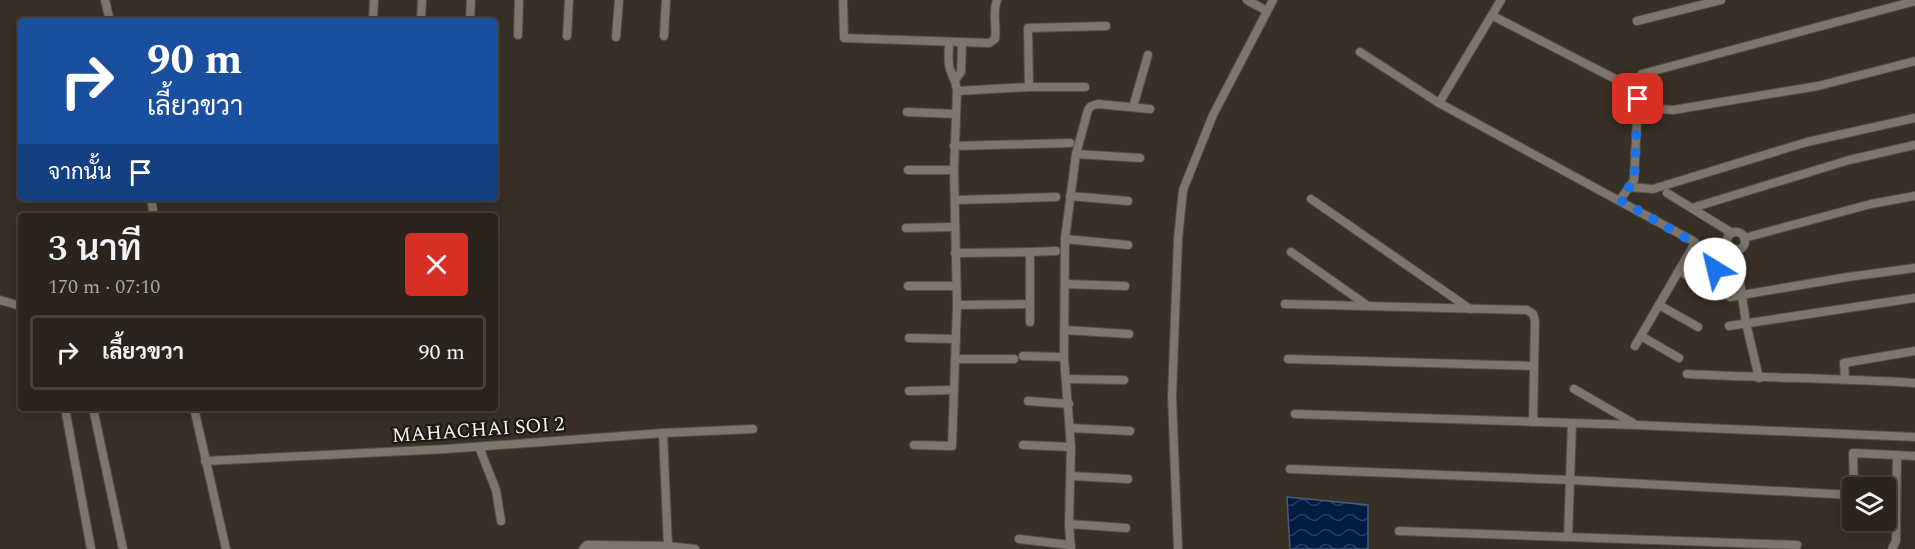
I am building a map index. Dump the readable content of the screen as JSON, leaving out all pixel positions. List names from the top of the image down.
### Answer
{
  "streets": {
    "street": ["MAHACHAI SOI 2"]
  },
  "page": {
    "turn": ["90 m", "เลี้ยวขวา"],
    "then": "จากนั้น",
    "heading": ["3 นาที", "170 m · 07:10"],
    "list": [
      {
        "name": "เลี้ยวขวา",
        "value": "90 m"
      }
    ]
  }
}
